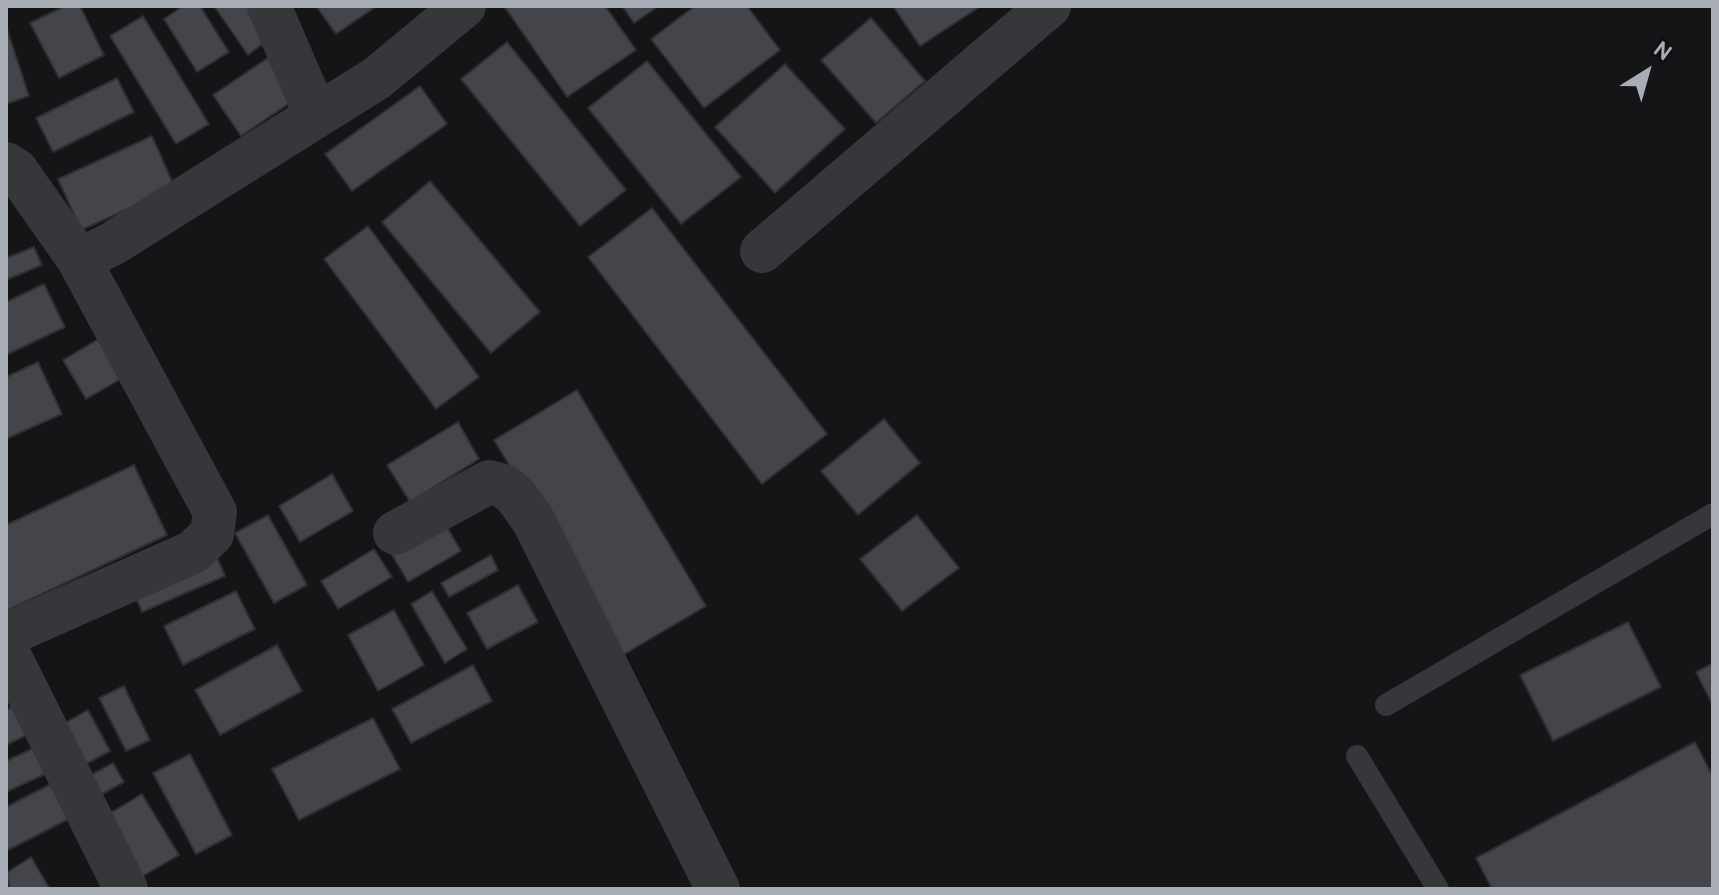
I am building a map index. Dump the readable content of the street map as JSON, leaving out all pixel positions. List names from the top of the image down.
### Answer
{
  "north": "top right"
}
